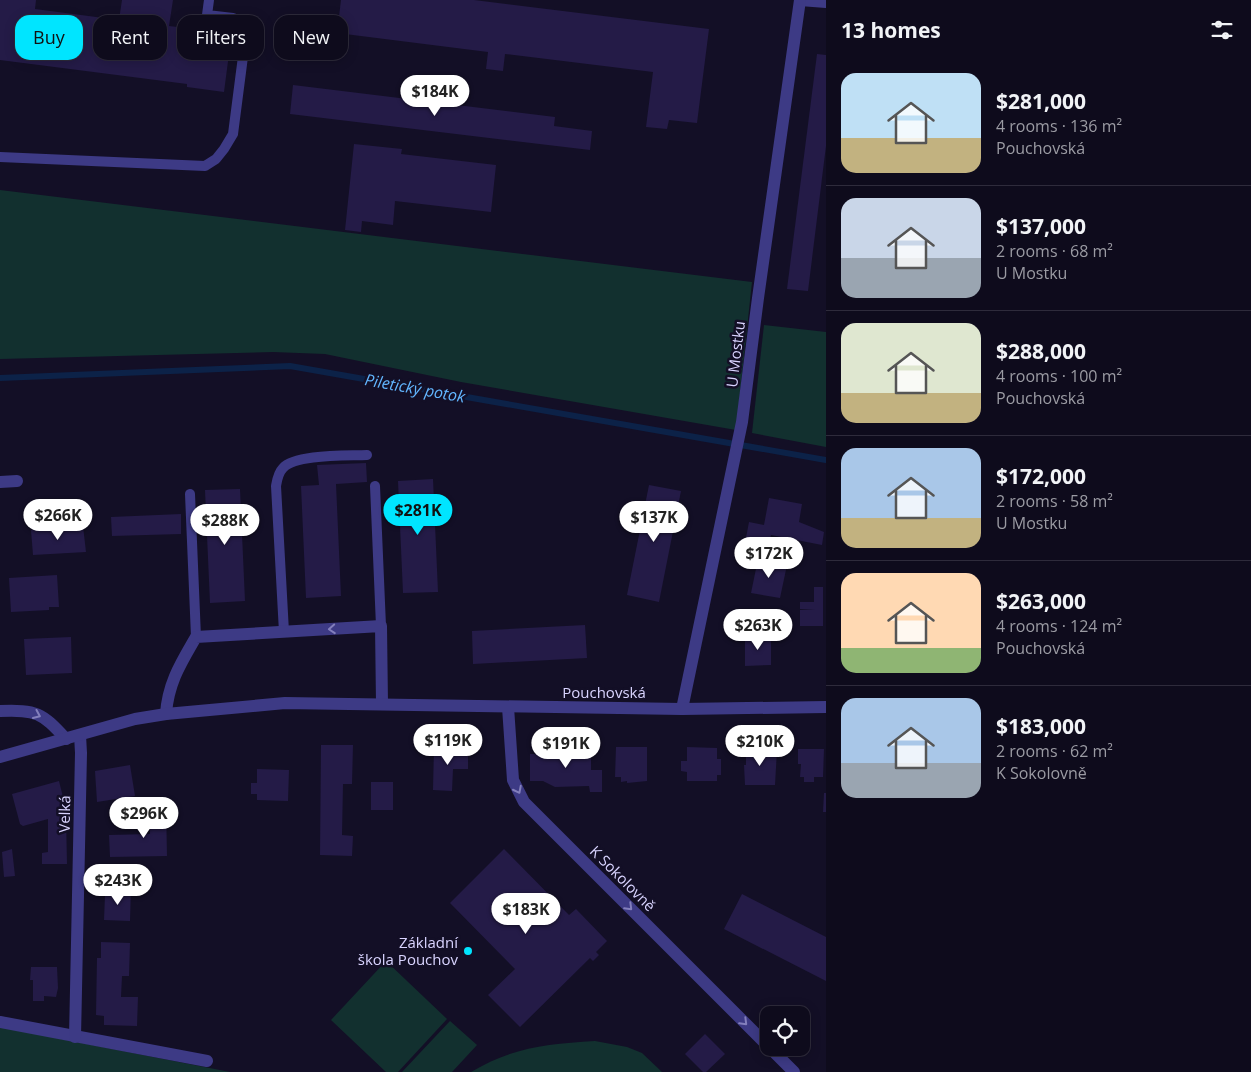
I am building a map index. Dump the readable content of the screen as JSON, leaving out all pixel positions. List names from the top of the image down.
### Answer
{
  "streets": {
    "street": [
      "U Mostku",
      "Pouchovská",
      "Velká",
      "K Sokolovně"
    ]
  },
  "crossings": [
    ["U Mostku", "Pouchovská"],
    ["Pouchovská", "Velká"],
    ["Pouchovská", "K Sokolovně"]
  ],
  "one_way": ["K Sokolovně"],
  "water": ["Piletický potok"],
  "places": ["Základní škola Pouchov"],
  "page": {
    "heading": "13 homes",
    "chip": [
      "Buy",
      "Rent",
      "Filters",
      "New"
    ],
    "list": [
      {
        "name": "$281,000",
        "note": "4 rooms · 136 m² · Pouchovská"
      },
      {
        "name": "$137,000",
        "note": "2 rooms · 68 m² · U Mostku"
      },
      {
        "name": "$288,000",
        "note": "4 rooms · 100 m² · Pouchovská"
      },
      {
        "name": "$172,000",
        "note": "2 rooms · 58 m² · U Mostku"
      },
      {
        "name": "$263,000",
        "note": "4 rooms · 124 m² · Pouchovská"
      },
      {
        "name": "$183,000",
        "note": "2 rooms · 62 m² · K Sokolovně"
      }
    ],
    "price": [
      "$184K",
      "$281K",
      "$266K",
      "$137K",
      "$288K",
      "$172K",
      "$263K",
      "$119K",
      "$210K",
      "$191K",
      "$296K",
      "$243K",
      "$183K"
    ]
  }
}
